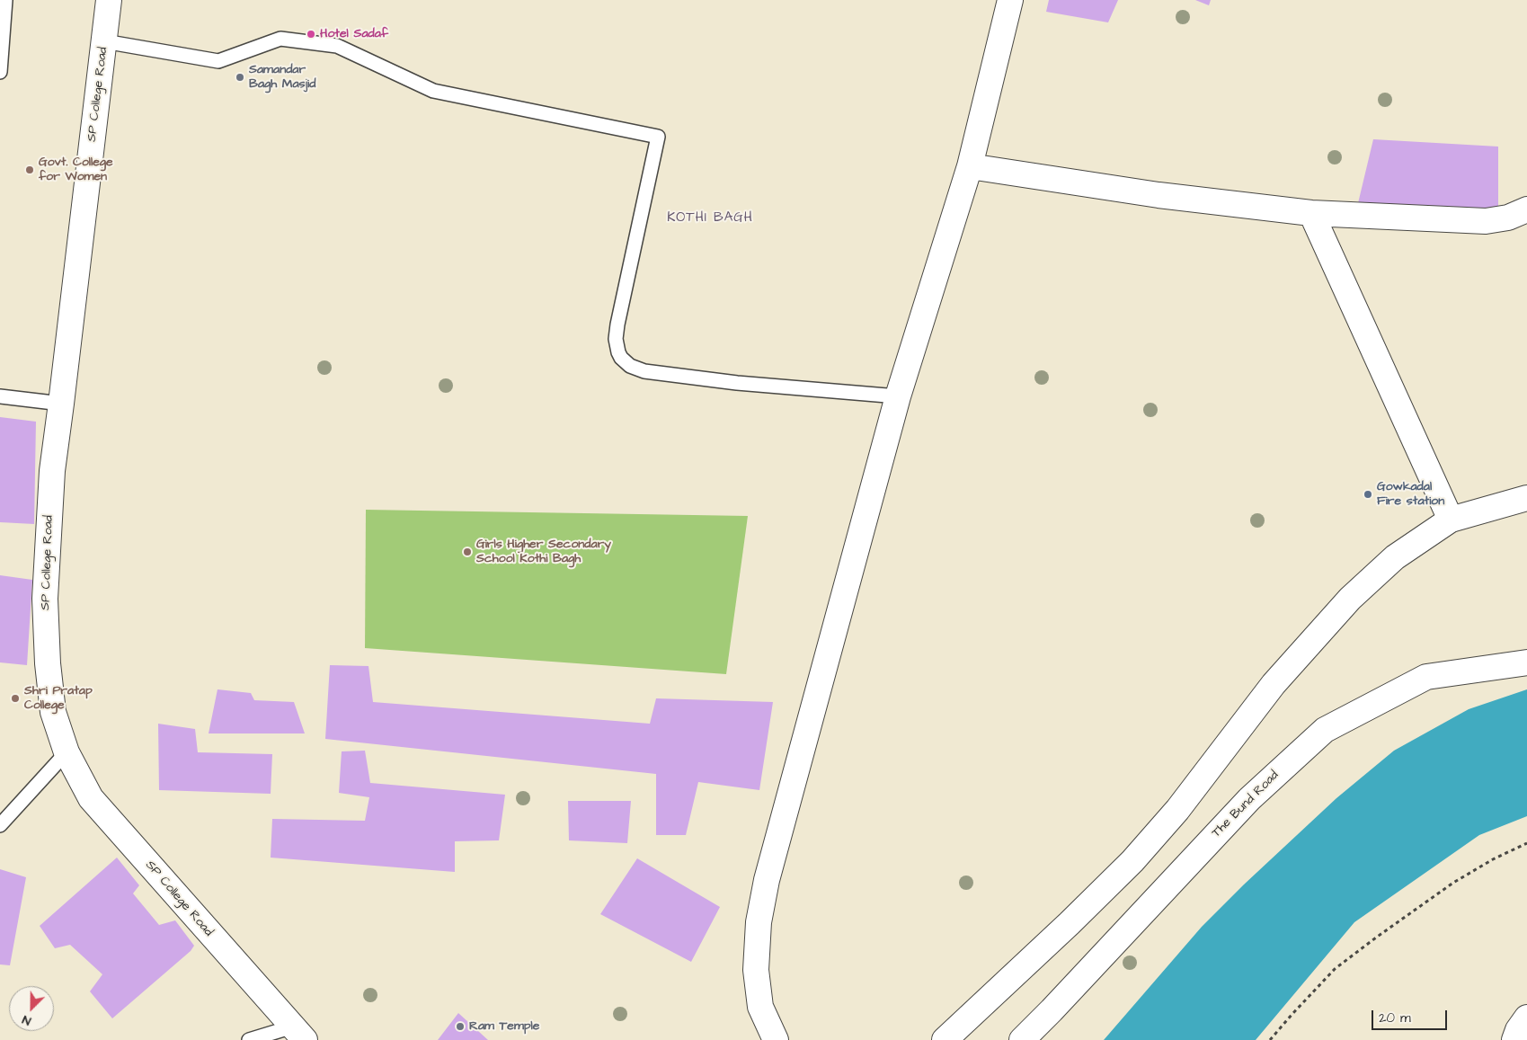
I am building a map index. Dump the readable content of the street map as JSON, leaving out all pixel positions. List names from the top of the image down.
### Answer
{
  "streets": {
    "street": ["SP College Road", "The Bund Road"]
  },
  "districts": ["KOTHI BAGH"],
  "places": [
    "Hotel Sadaf",
    "Samandar Bagh Masjid",
    "Govt. College for Women",
    "Gowkadal Fire station",
    "Girls Higher Secondary School Kothi Bagh",
    "Shri Pratap College",
    "Ram Temple"
  ],
  "scale_bar": "20 m",
  "north": "bottom left"
}
